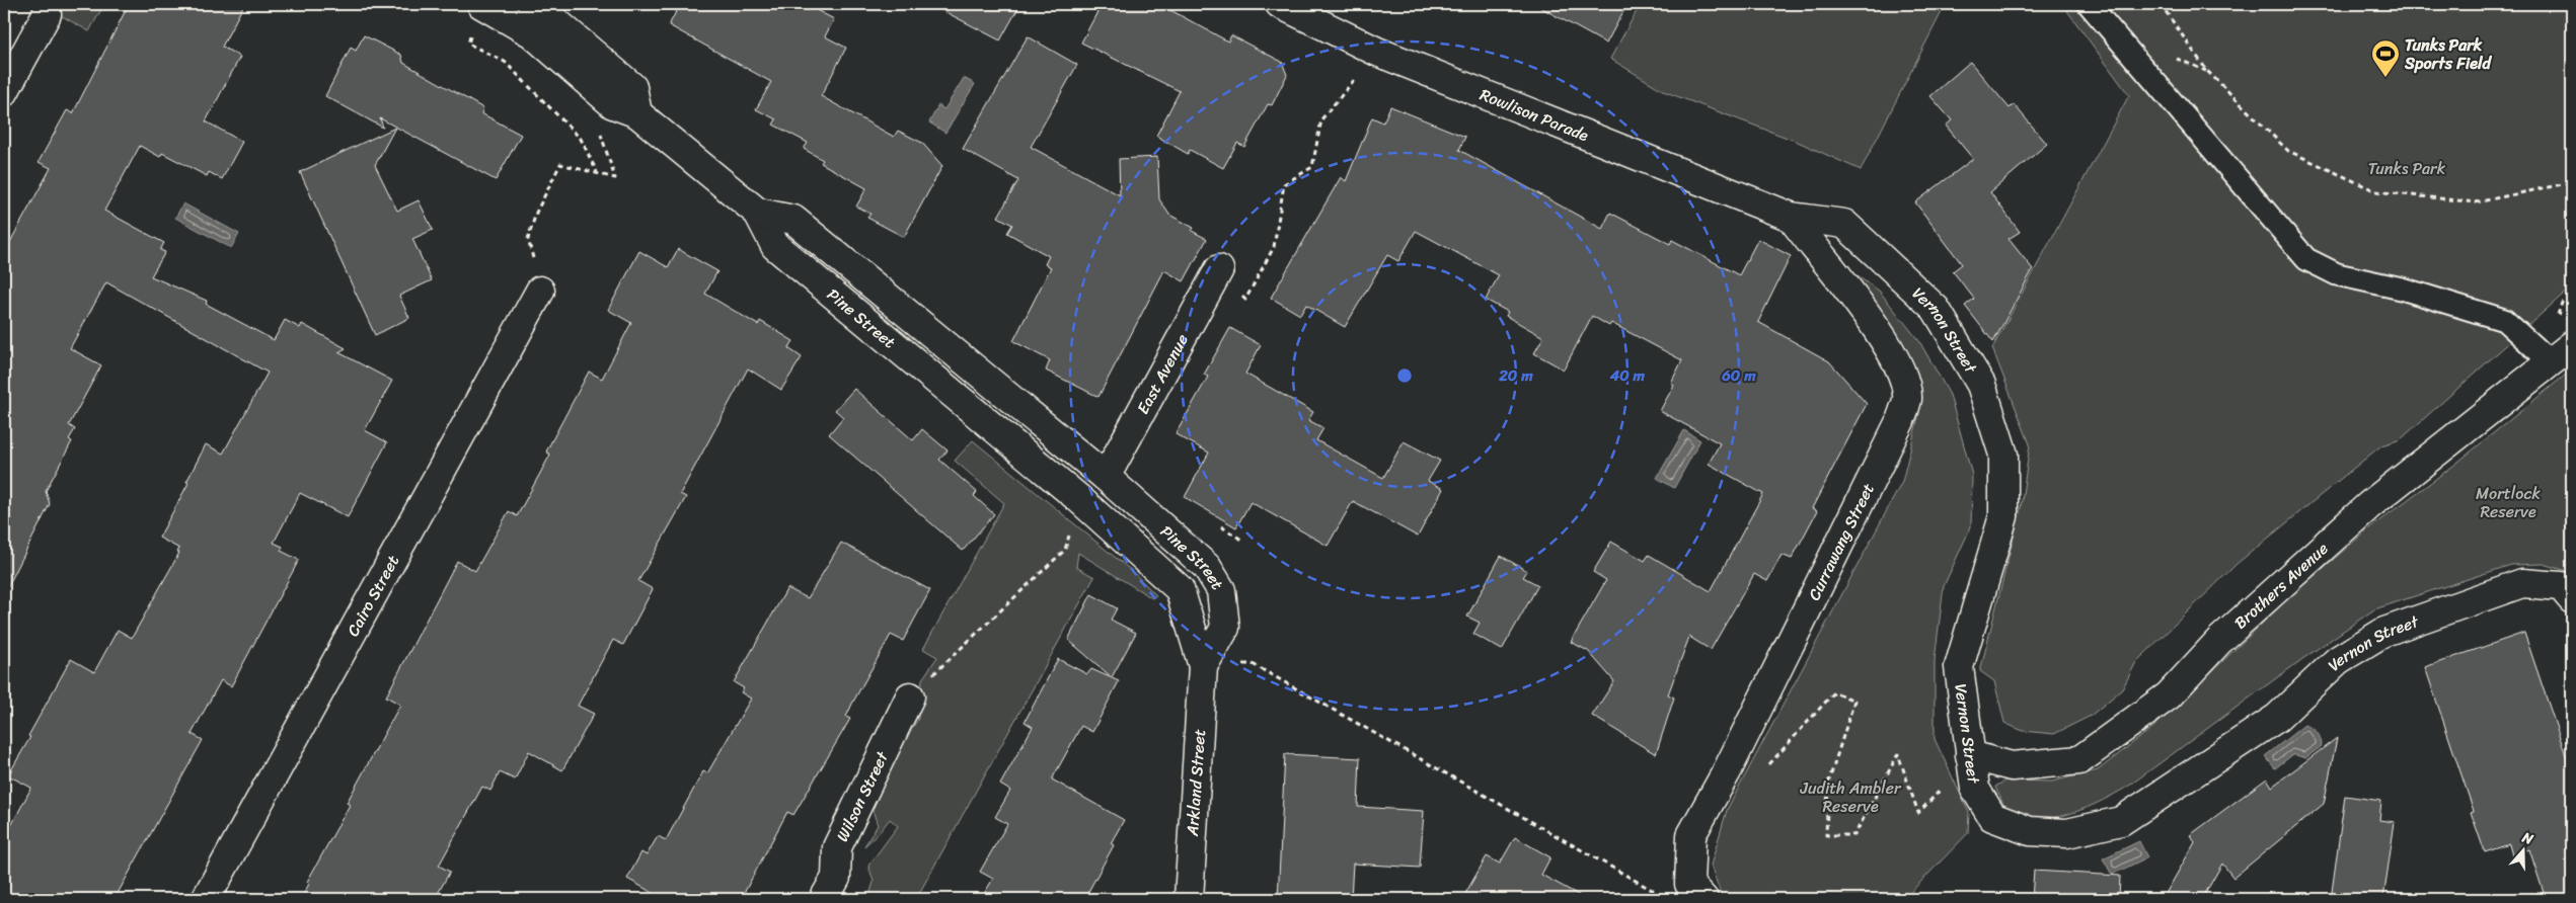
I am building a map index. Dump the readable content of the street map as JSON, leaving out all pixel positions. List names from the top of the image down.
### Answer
{
  "streets": {
    "street": [
      "Rowlison Parade",
      "Pine Street",
      "Vernon Street",
      "East Avenue",
      "Currawang Street",
      "Brothers Avenue",
      "Cairo Street",
      "Arkland Street",
      "Wilson Street"
    ]
  },
  "crossings": [
    ["Rowlison Parade", "Vernon Street"],
    ["Rowlison Parade", "Currawang Street"],
    ["Pine Street", "East Avenue"],
    ["Pine Street", "Arkland Street"],
    ["Vernon Street", "Currawang Street"],
    ["Vernon Street", "Brothers Avenue"]
  ],
  "parks": ["Tunks Park", "Mortlock Reserve", "Judith Ambler Reserve"],
  "places": {
    "sports": ["Tunks Park Sports Field"]
  },
  "north": "top",
  "rings": ["20 m", "40 m", "60 m"]
}
